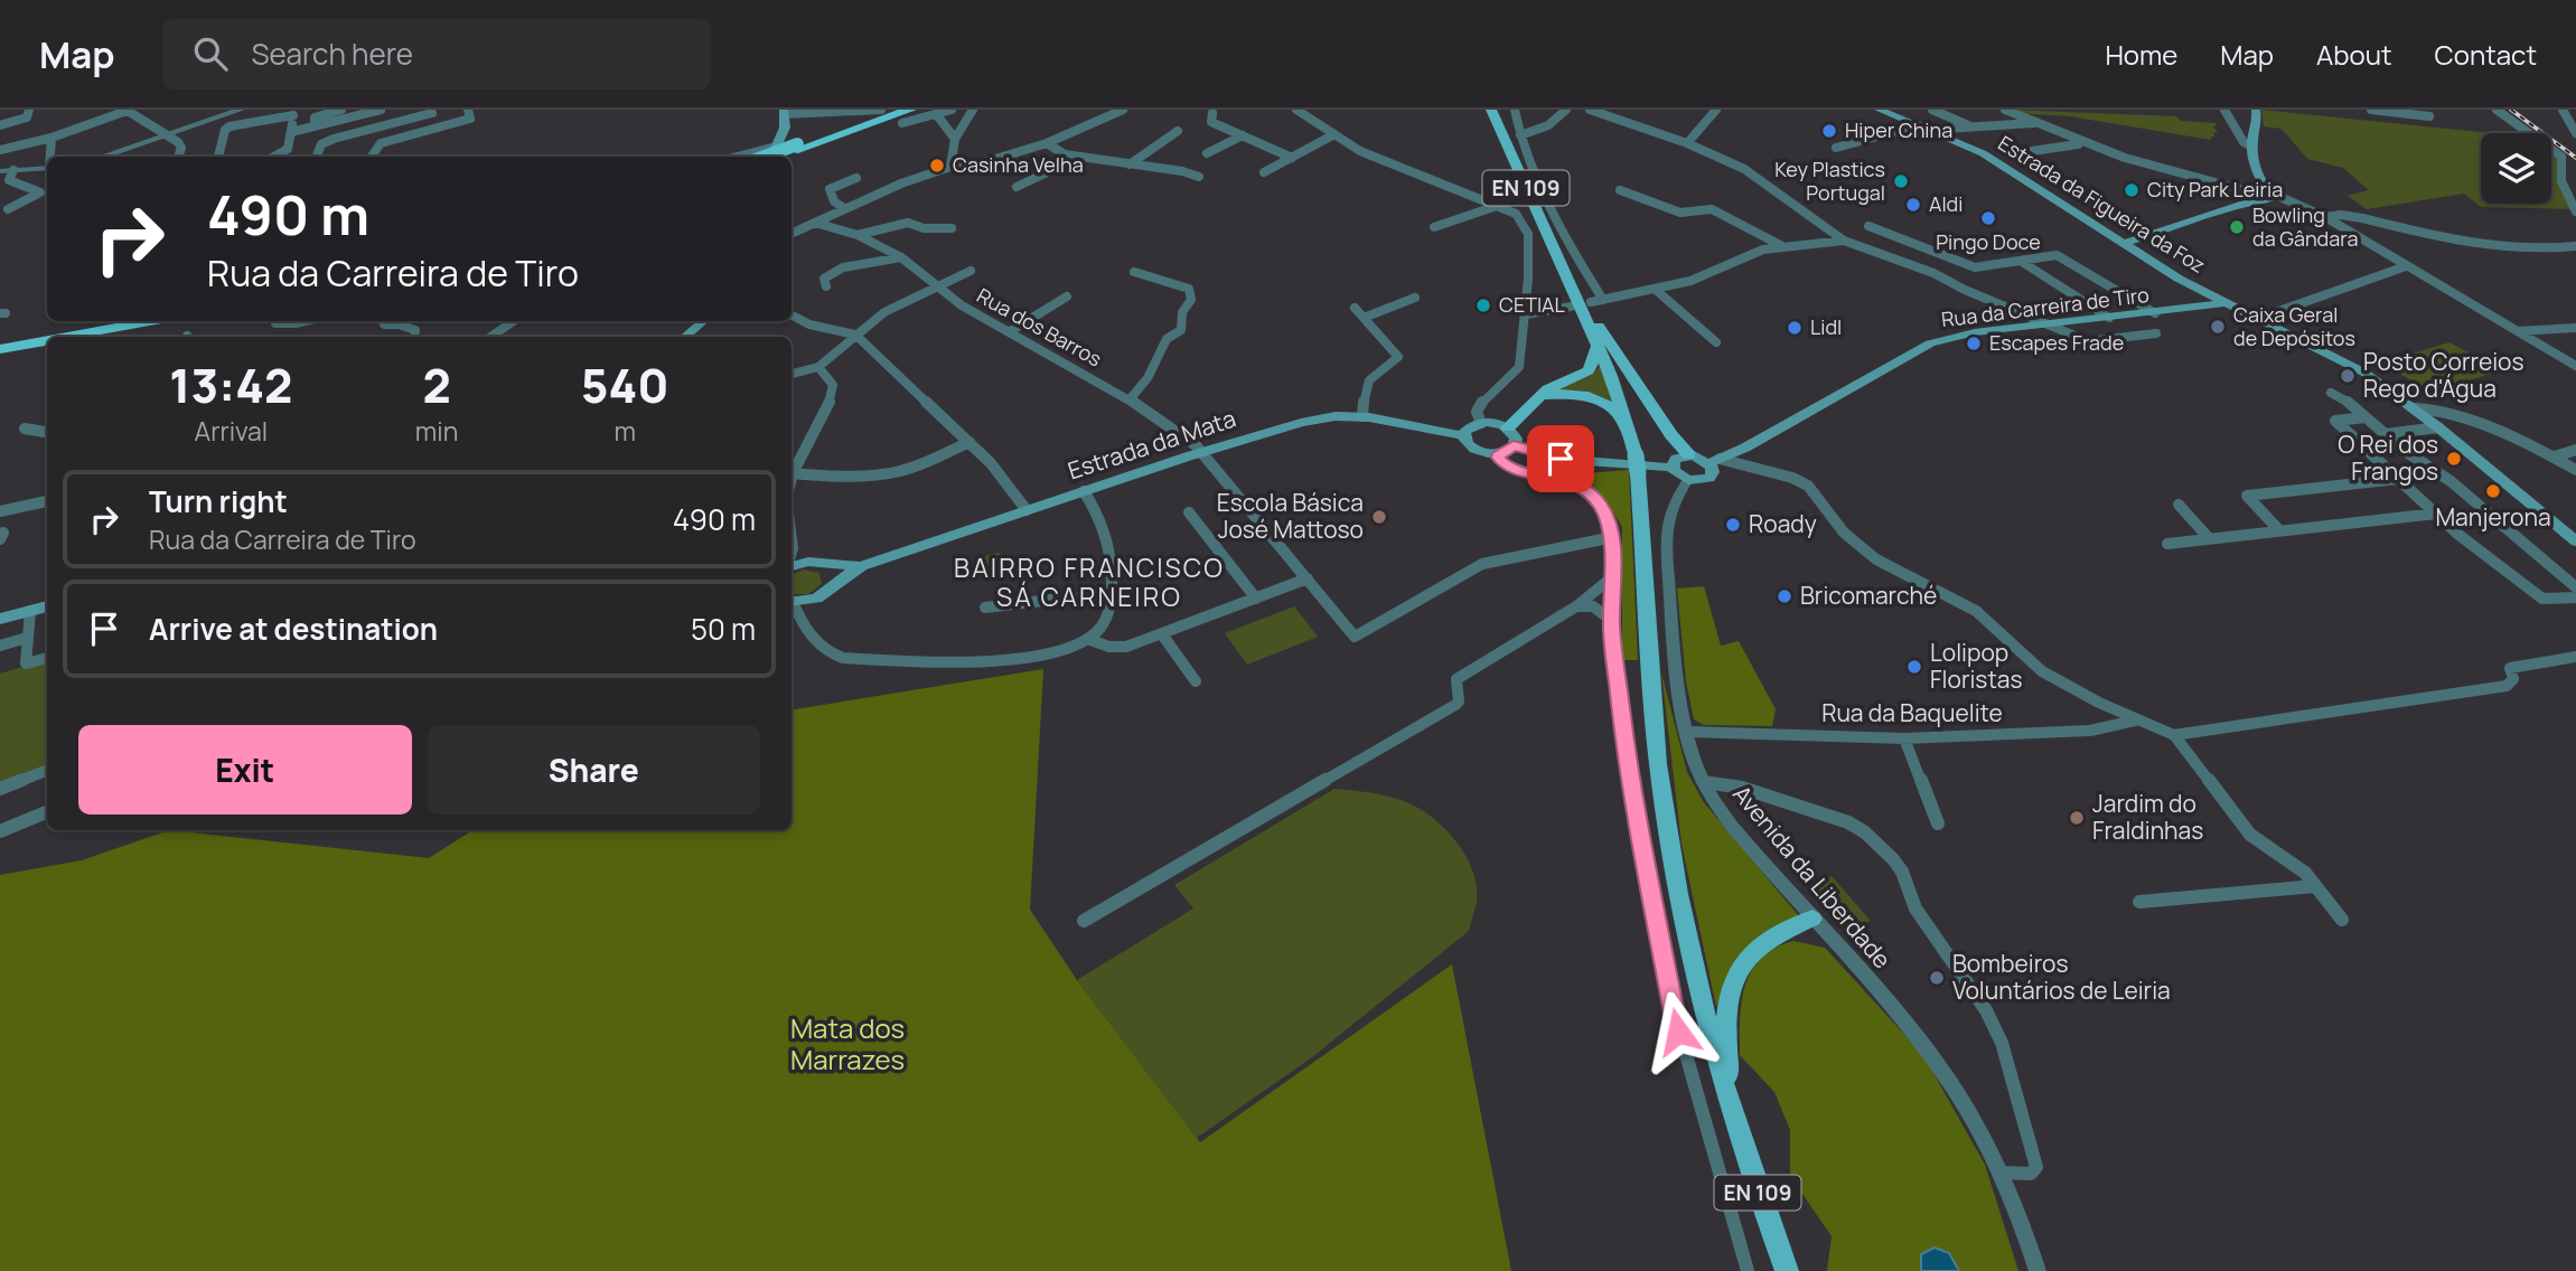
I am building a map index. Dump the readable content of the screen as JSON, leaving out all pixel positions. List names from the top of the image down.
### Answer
{
  "streets": {
    "main road": [
      "EN 109",
      "Estrada da Figueira da Foz",
      "Rua da Carreira de Tiro",
      "Estrada da Mata"
    ],
    "street": ["Rua dos Barros", "Rua da Baquelite", "Avenida da Liberdade"]
  },
  "crossings": [
    ["Estrada da Figueira da Foz", "Rua da Carreira de Tiro"],
    ["Rua da Carreira de Tiro", "Avenida da Liberdade"],
    ["Rua dos Barros", "Estrada da Mata"],
    ["Rua da Baquelite", "Avenida da Liberdade"]
  ],
  "districts": ["BAIRRO FRANCISCO SÁ CARNEIRO"],
  "parks": ["Mata dos Marrazes"],
  "places": [
    "Hiper China",
    "Casinha Velha",
    "Key Plastics Portugal",
    "City Park Leiria",
    "Aldi",
    "Pingo Doce",
    "Bowling da Gândara",
    "CETIAL",
    "Caixa Geral de Depósitos",
    "Lidl",
    "Escapes Frade",
    "Posto Correios Rego d'Água",
    "O Rei dos Frangos",
    "Manjerona",
    "Escola Básica José Mattoso",
    "Roady",
    "Bricomarché",
    "Lolipop Floristas",
    "Jardim do Fraldinhas",
    "Bombeiros Voluntários de Leiria"
  ],
  "page": {
    "header": "Map",
    "search": "Search here",
    "nav": [
      "Home",
      "Map",
      "About",
      "Contact"
    ],
    "turn": ["490 m", "Rua da Carreira de Tiro"],
    "eta": [
      "13:42",
      "Arrival",
      "2",
      "min",
      "540",
      "m"
    ],
    "list": [
      {
        "name": "Turn right",
        "note": "Rua da Carreira de Tiro",
        "value": "490 m"
      },
      {
        "name": "Arrive at destination",
        "value": "50 m"
      }
    ],
    "buttons": ["Exit", "Share"]
  }
}
